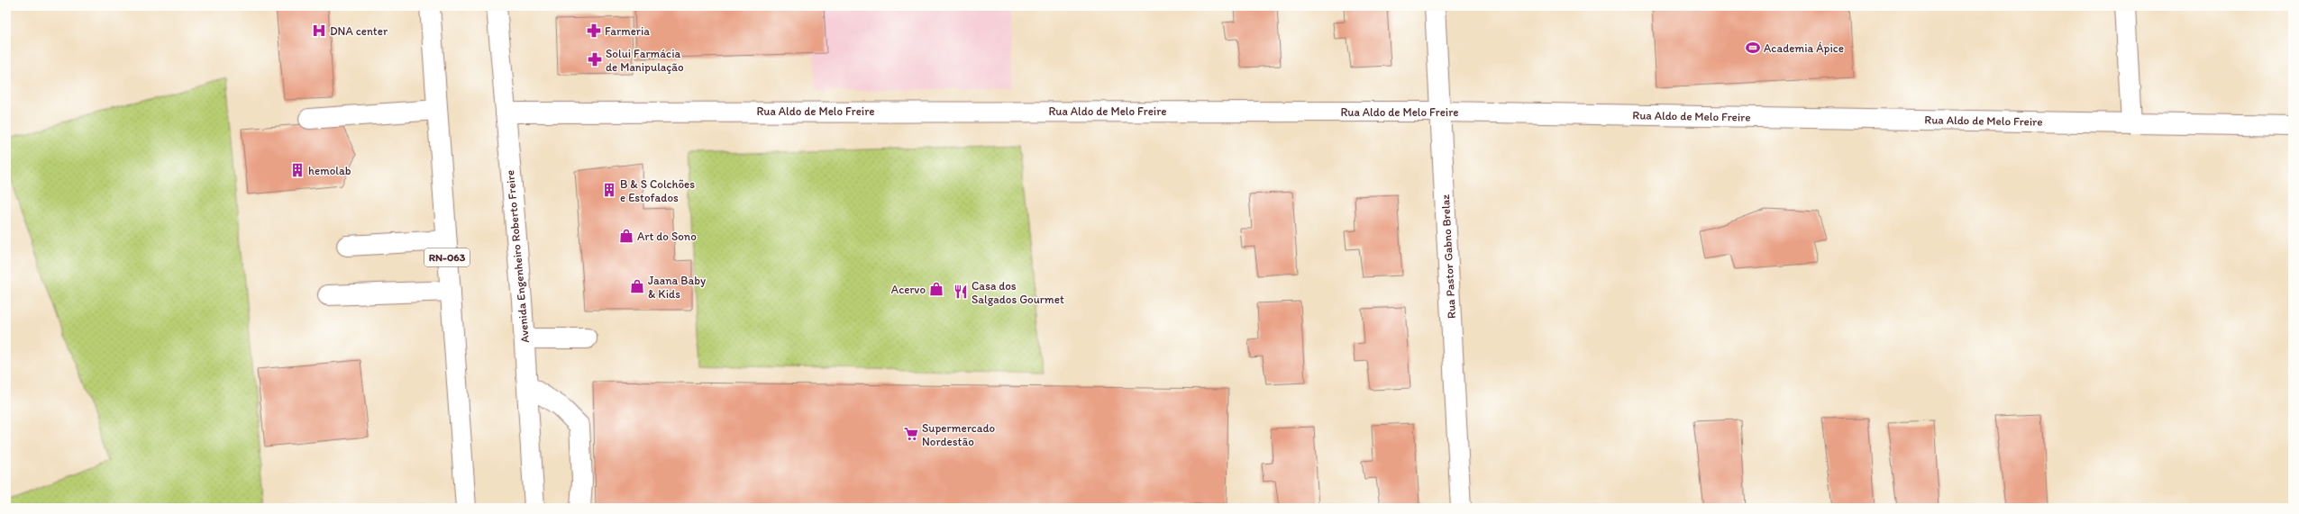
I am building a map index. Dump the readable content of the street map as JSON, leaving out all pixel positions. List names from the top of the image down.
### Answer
{
  "streets": {
    "street": [
      "Rua Aldo de Melo Freire",
      "Avenida Engenheiro Roberto Freire",
      "Rua Pastor Gabno Brelaz",
      "RN-063"
    ]
  },
  "crossings": [
    ["Rua Aldo de Melo Freire", "Avenida Engenheiro Roberto Freire"],
    ["Rua Aldo de Melo Freire", "Rua Pastor Gabno Brelaz"]
  ],
  "places": {
    "hospital": ["DNA center"],
    "pharmacy": ["Farmeria", "Solui Farmácia de Manipulação"],
    "sports": ["Academia Ápice"],
    "building": ["hemolab", "B & S Colchões e Estofados"],
    "shop": ["Art do Sono", "Jaana Baby & Kids", "Acervo"],
    "restaurant": ["Casa dos Salgados Gourmet"],
    "supermarket": ["Supermercado Nordestão"]
  }
}
